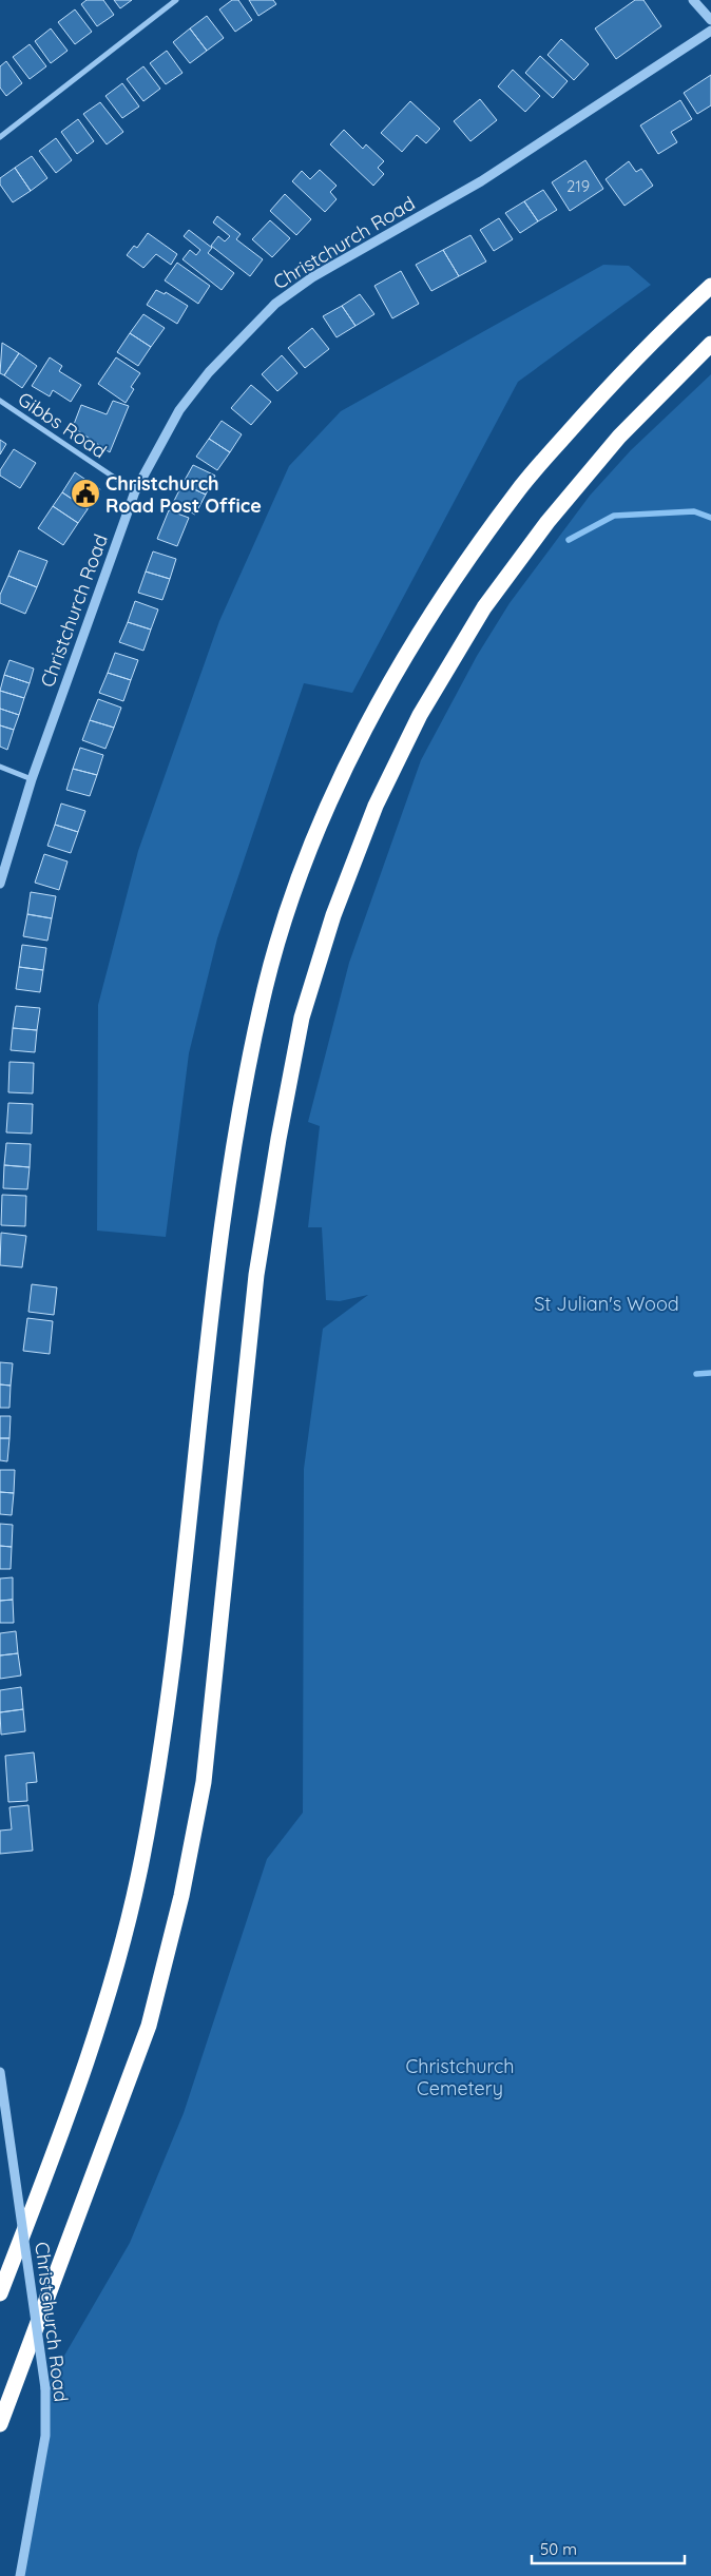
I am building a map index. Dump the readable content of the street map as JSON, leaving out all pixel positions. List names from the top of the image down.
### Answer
{
  "streets": {
    "street": ["Christchurch Road", "Gibbs Road"]
  },
  "crossings": [
    ["Christchurch Road", "Gibbs Road"]
  ],
  "parks": ["St Julian's Wood", "Christchurch Cemetery"],
  "places": {
    "public building": ["Christchurch Road Post Office"]
  },
  "house_numbers": ["219"],
  "scale_bar": "50 m"
}
